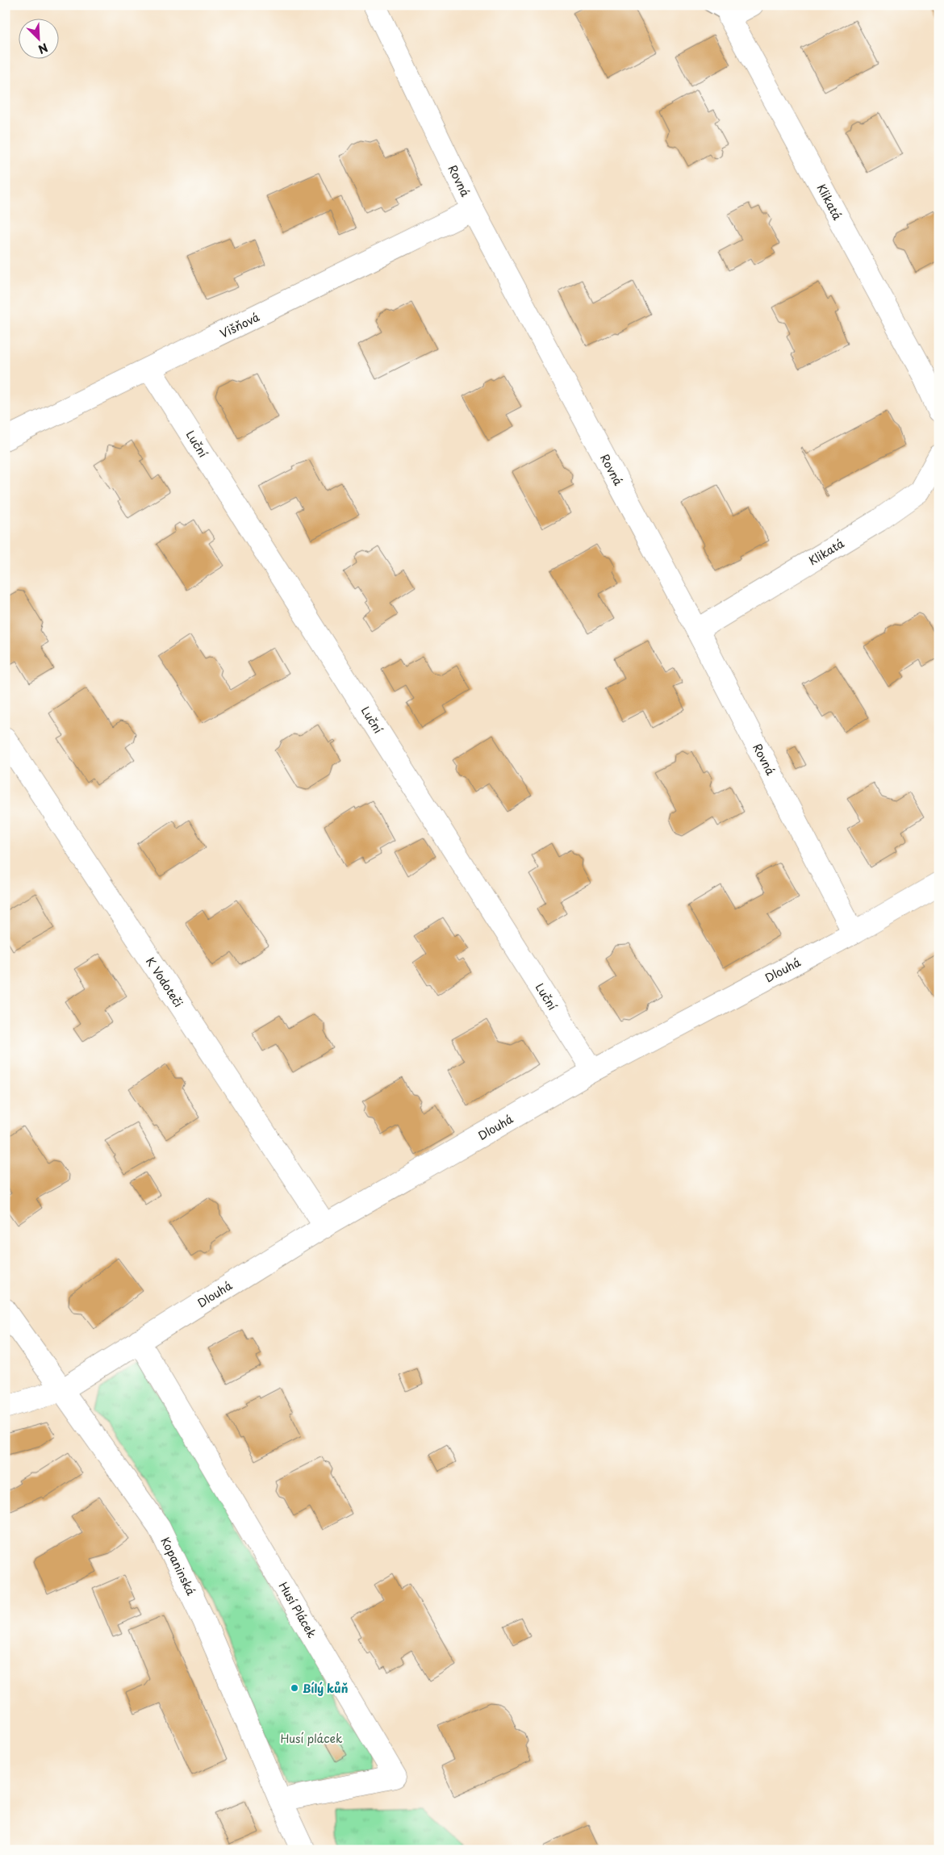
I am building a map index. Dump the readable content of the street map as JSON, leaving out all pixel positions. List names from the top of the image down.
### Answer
{
  "streets": {
    "street": [
      "Rovná",
      "Klikatá",
      "Višňová",
      "Luční",
      "Dlouhá",
      "K Vodoteči",
      "Kopaninská",
      "Husí Plácek"
    ]
  },
  "crossings": [
    ["Rovná", "Klikatá"],
    ["Rovná", "Višňová"],
    ["Rovná", "Dlouhá"],
    ["Višňová", "Luční"],
    ["Luční", "Dlouhá"],
    ["Dlouhá", "K Vodoteči"],
    ["Dlouhá", "Kopaninská"],
    ["Dlouhá", "Husí Plácek"],
    ["Kopaninská", "Husí Plácek"]
  ],
  "parks": ["Husí plácek"],
  "places": ["Bílý kůň"],
  "north": "bottom right"
}
